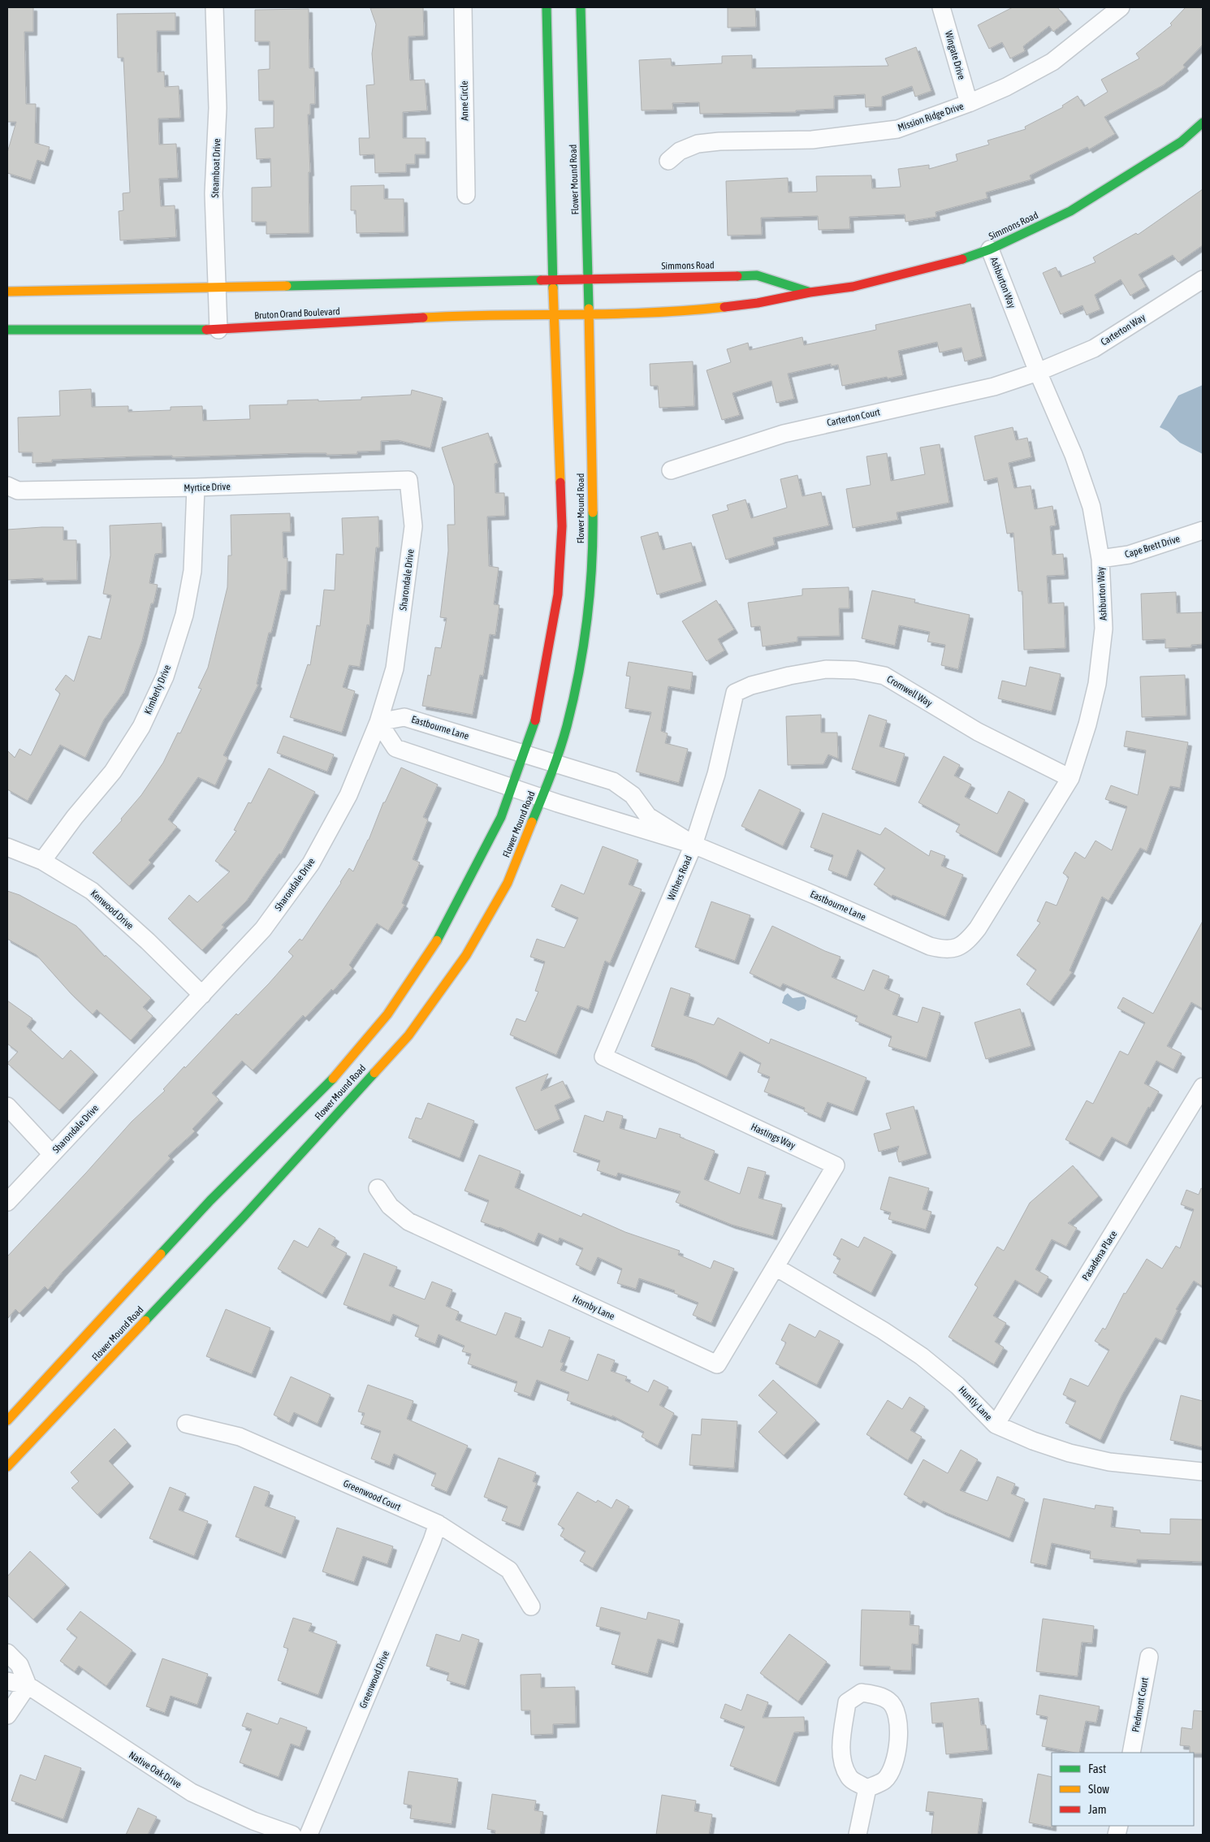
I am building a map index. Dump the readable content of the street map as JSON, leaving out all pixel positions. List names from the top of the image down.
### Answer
{
  "streets": {
    "main road": ["Flower Mound Road", "Simmons Road", "Bruton Orand Boulevard"],
    "street": [
      "Wingate Drive",
      "Anne Circle",
      "Mission Ridge Drive",
      "Steamboat Drive",
      "Ashburton Way",
      "Carterton Way",
      "Carterton Court",
      "Myrtice Drive",
      "Cape Brett Drive",
      "Sharondale Drive",
      "Kimberly Drive",
      "Cromwell Way",
      "Eastbourne Lane",
      "Withers Road",
      "Kenwood Drive",
      "Hastings Way",
      "Pasadena Place",
      "Hornby Lane",
      "Huntly Lane",
      "Greenwood Court",
      "Greenwood Drive",
      "Piedmont Court",
      "Native Oak Drive"
    ]
  },
  "crossings": [
    ["Wingate Drive", "Mission Ridge Drive"],
    ["Steamboat Drive", "Bruton Orand Boulevard"],
    ["Flower Mound Road", "Simmons Road"],
    ["Flower Mound Road", "Bruton Orand Boulevard"],
    ["Flower Mound Road", "Eastbourne Lane"],
    ["Simmons Road", "Ashburton Way"],
    ["Simmons Road", "Bruton Orand Boulevard"],
    ["Ashburton Way", "Carterton Way"],
    ["Ashburton Way", "Carterton Court"],
    ["Ashburton Way", "Cape Brett Drive"],
    ["Ashburton Way", "Cromwell Way"],
    ["Ashburton Way", "Eastbourne Lane"],
    ["Carterton Way", "Carterton Court"],
    ["Myrtice Drive", "Sharondale Drive"],
    ["Myrtice Drive", "Kimberly Drive"],
    ["Sharondale Drive", "Eastbourne Lane"],
    ["Sharondale Drive", "Kenwood Drive"],
    ["Kimberly Drive", "Kenwood Drive"],
    ["Cromwell Way", "Withers Road"],
    ["Eastbourne Lane", "Withers Road"],
    ["Withers Road", "Hastings Way"],
    ["Hastings Way", "Hornby Lane"],
    ["Hastings Way", "Huntly Lane"],
    ["Pasadena Place", "Huntly Lane"],
    ["Hornby Lane", "Huntly Lane"],
    ["Greenwood Court", "Greenwood Drive"]
  ],
  "legend": ["Fast", "Slow", "Jam"]
}
